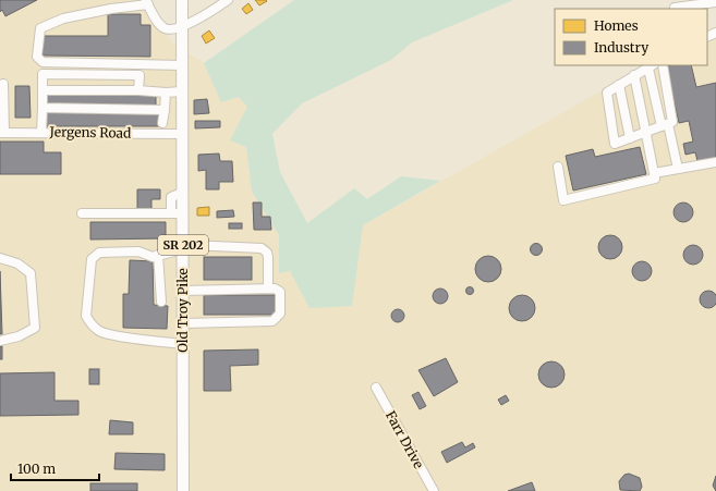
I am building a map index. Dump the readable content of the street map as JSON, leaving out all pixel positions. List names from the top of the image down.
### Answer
{
  "streets": {
    "main road": ["SR 202", "Old Troy Pike"],
    "street": ["Jergens Road", "Farr Drive"]
  },
  "crossings": [
    ["Jergens Road", "Old Troy Pike"]
  ],
  "legend": ["Homes", "Industry"],
  "scale_bar": "100 m"
}
